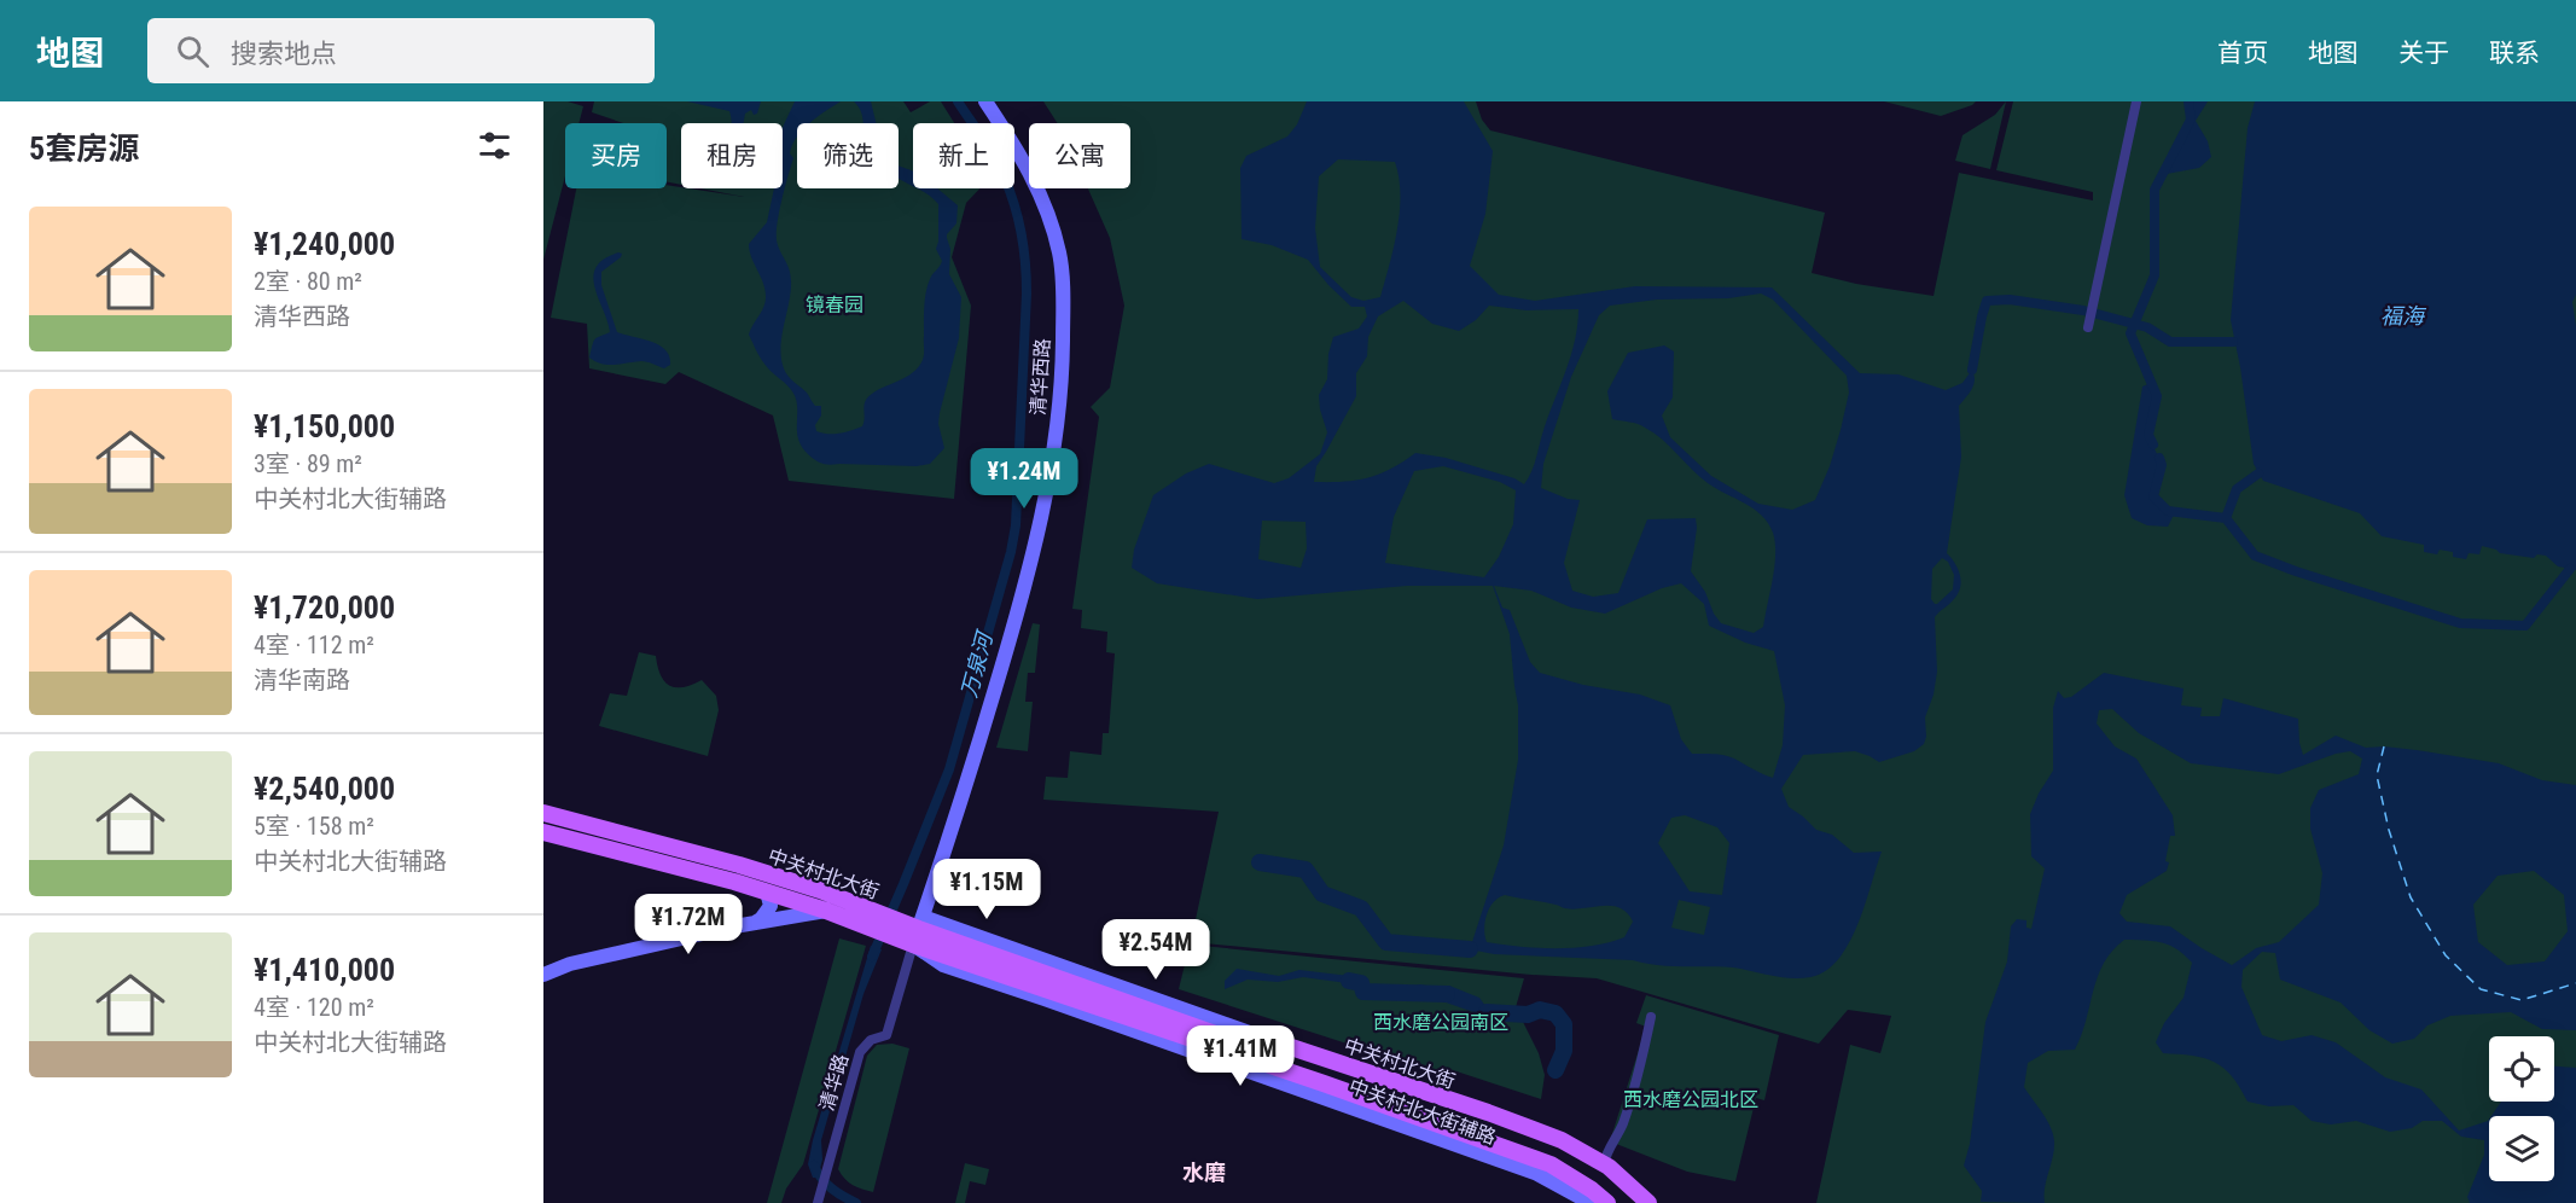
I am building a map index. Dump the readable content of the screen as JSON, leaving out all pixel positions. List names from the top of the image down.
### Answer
{
  "streets": {
    "main road": ["中关村北大街"],
    "street": ["清华西路", "清华路", "中关村北大街辅路"]
  },
  "crossings": [
    ["清华西路", "中关村北大街"],
    ["清华西路", "清华路"],
    ["清华西路", "中关村北大街辅路"],
    ["中关村北大街", "清华路"],
    ["中关村北大街", "中关村北大街辅路"],
    ["清华路", "中关村北大街辅路"]
  ],
  "districts": ["水磨"],
  "water": ["福海", "万泉河"],
  "parks": ["镜春园", "西水磨公园南区", "西水磨公园北区"],
  "page": {
    "header": "地图",
    "search": "搜索地点",
    "nav": [
      "首页",
      "地图",
      "关于",
      "联系"
    ],
    "heading": "5套房源",
    "chip": [
      "买房",
      "租房",
      "筛选",
      "新上",
      "公寓"
    ],
    "list": [
      {
        "name": "¥1,240,000",
        "note": "2室 · 80 m² · 清华西路"
      },
      {
        "name": "¥1,150,000",
        "note": "3室 · 89 m² · 中关村北大街辅路"
      },
      {
        "name": "¥1,720,000",
        "note": "4室 · 112 m² · 清华南路"
      },
      {
        "name": "¥2,540,000",
        "note": "5室 · 158 m² · 中关村北大街辅路"
      },
      {
        "name": "¥1,410,000",
        "note": "4室 · 120 m² · 中关村北大街辅路"
      }
    ],
    "price": [
      "¥1.24M",
      "¥1.15M",
      "¥1.72M",
      "¥2.54M",
      "¥1.41M"
    ]
  }
}
